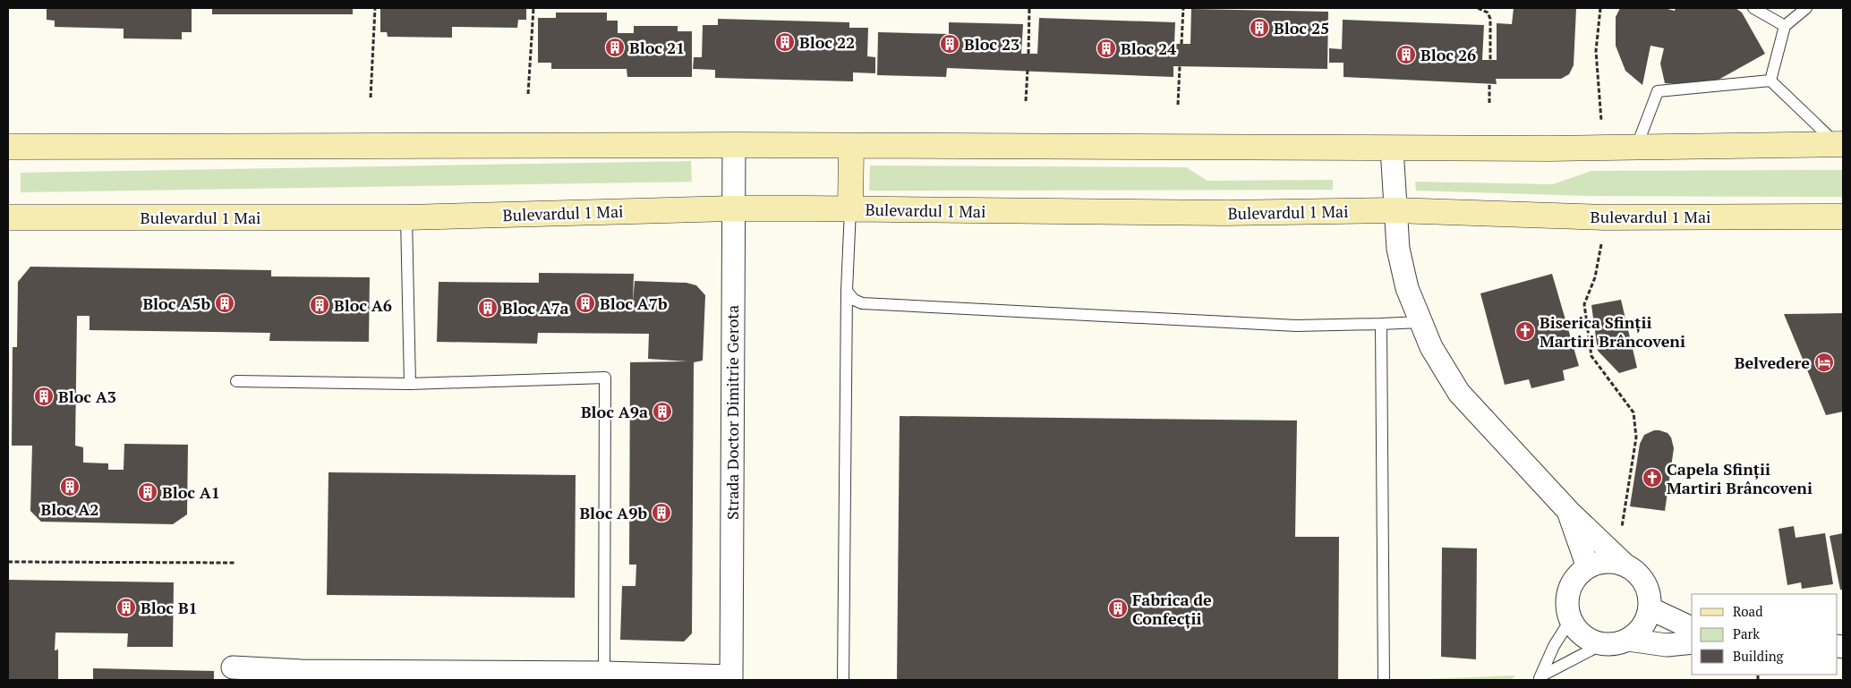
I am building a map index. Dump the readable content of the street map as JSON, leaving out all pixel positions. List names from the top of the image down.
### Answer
{
  "streets": {
    "main road": ["Bulevardul 1 Mai"],
    "street": ["Strada Doctor Dimitrie Gerota"]
  },
  "crossings": [
    ["Bulevardul 1 Mai", "Strada Doctor Dimitrie Gerota"]
  ],
  "places": {
    "building": [
      "Bloc 25",
      "Bloc 22",
      "Bloc 23",
      "Bloc 21",
      "Bloc 24",
      "Bloc 26",
      "Bloc A5b",
      "Bloc A7b",
      "Bloc A6",
      "Bloc A7a",
      "Bloc A3",
      "Bloc A9a",
      "Bloc A2",
      "Bloc A1",
      "Bloc A9b",
      "Bloc B1",
      "Fabrica de Confecții"
    ],
    "church": ["Biserica Sfinții Martiri Brâncoveni", "Capela Sfinții Martiri Brâncoveni"],
    "hotel": ["Belvedere"]
  },
  "legend": ["Road", "Park", "Building"]
}
